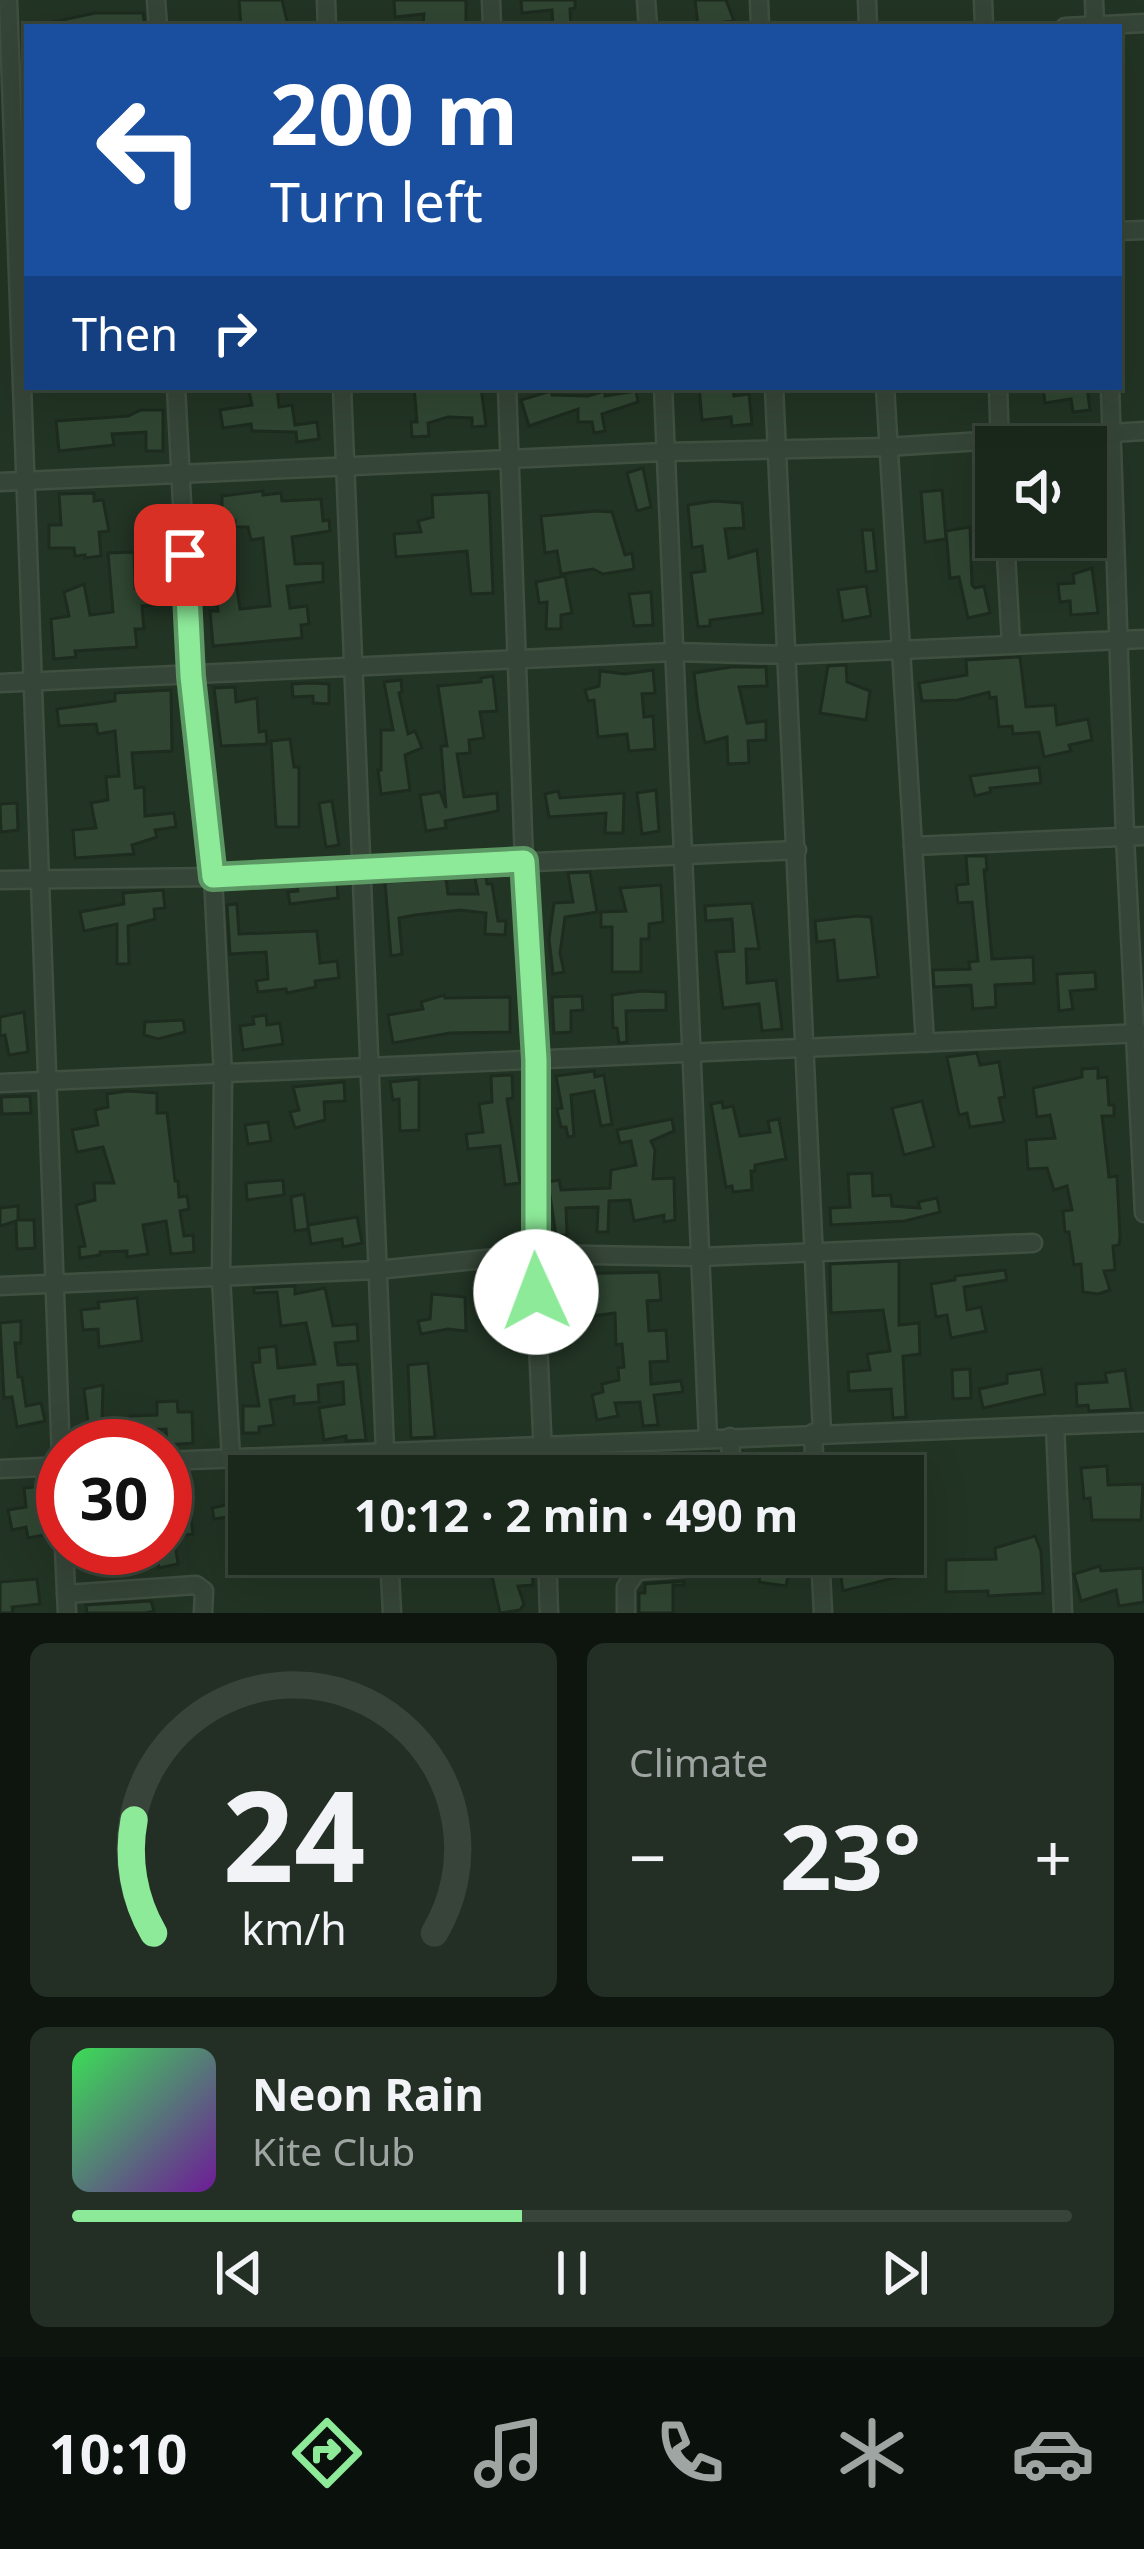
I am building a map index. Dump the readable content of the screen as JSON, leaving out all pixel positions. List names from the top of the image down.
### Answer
{
  "page": {
    "turn": ["200 m", "Turn left"],
    "then": "Then",
    "limit": "30",
    "trip": "10:12 · 2 min · 490 m",
    "tile": "Climate",
    "heat": ["−", "23°", "+"],
    "song": ["Neon Rain", "Kite Club"],
    "tabs": "10:10",
    "gauge": ["24", "km/h"]
  }
}
